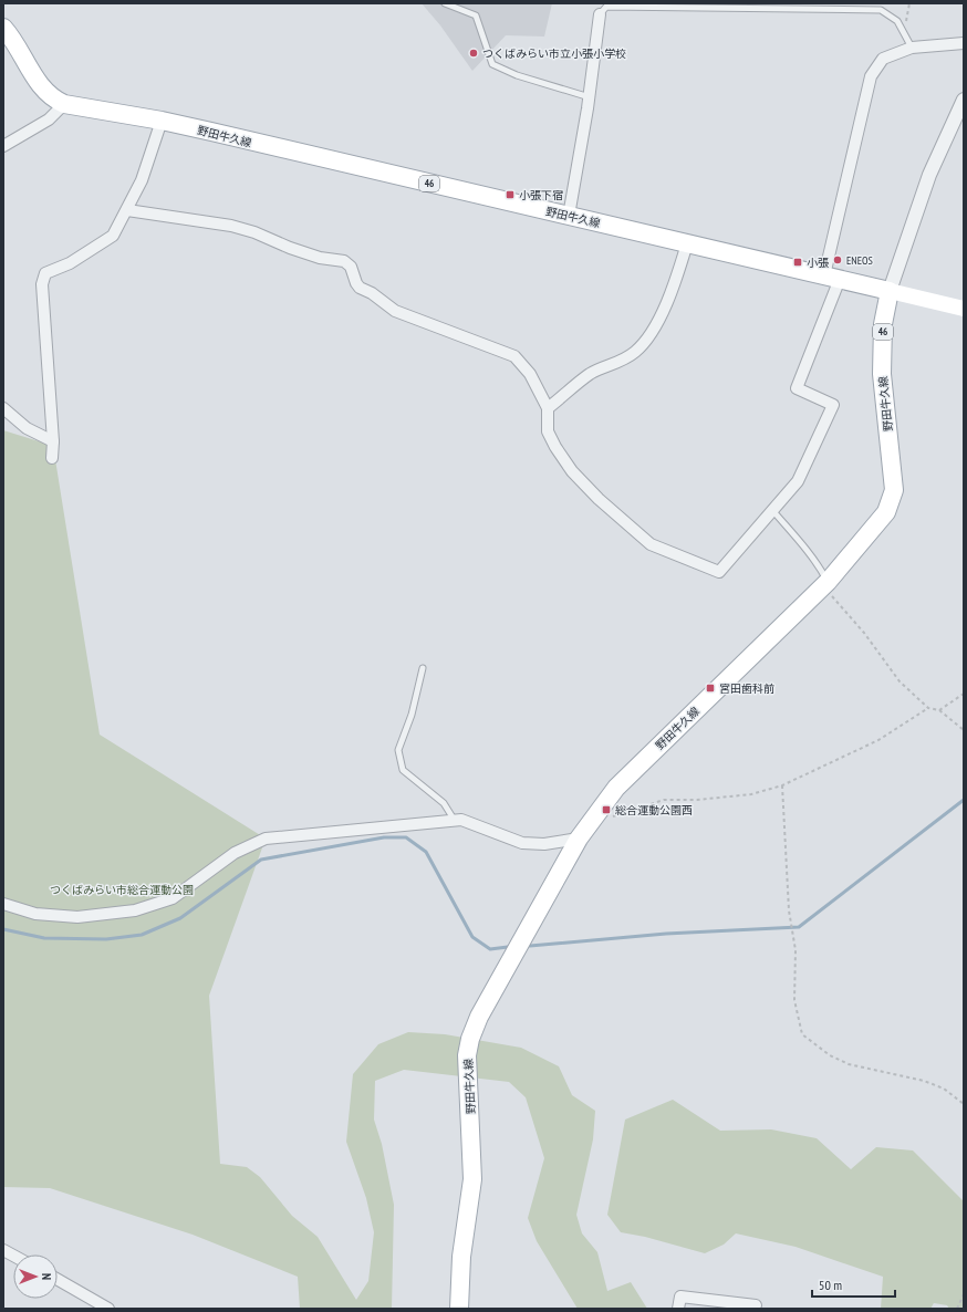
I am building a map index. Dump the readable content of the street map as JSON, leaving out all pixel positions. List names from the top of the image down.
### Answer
{
  "streets": {
    "main road": ["野田牛久線", "46"]
  },
  "parks": ["つくばみらい市総合運動公園"],
  "places": {
    "other": ["つくばみらい市立小張小学校", "ENEOS"],
    "transit": [
      "小張下宿",
      "小張",
      "宮田歯科前",
      "総合運動公園西"
    ]
  },
  "scale_bar": "50 m",
  "north": "right"
}
